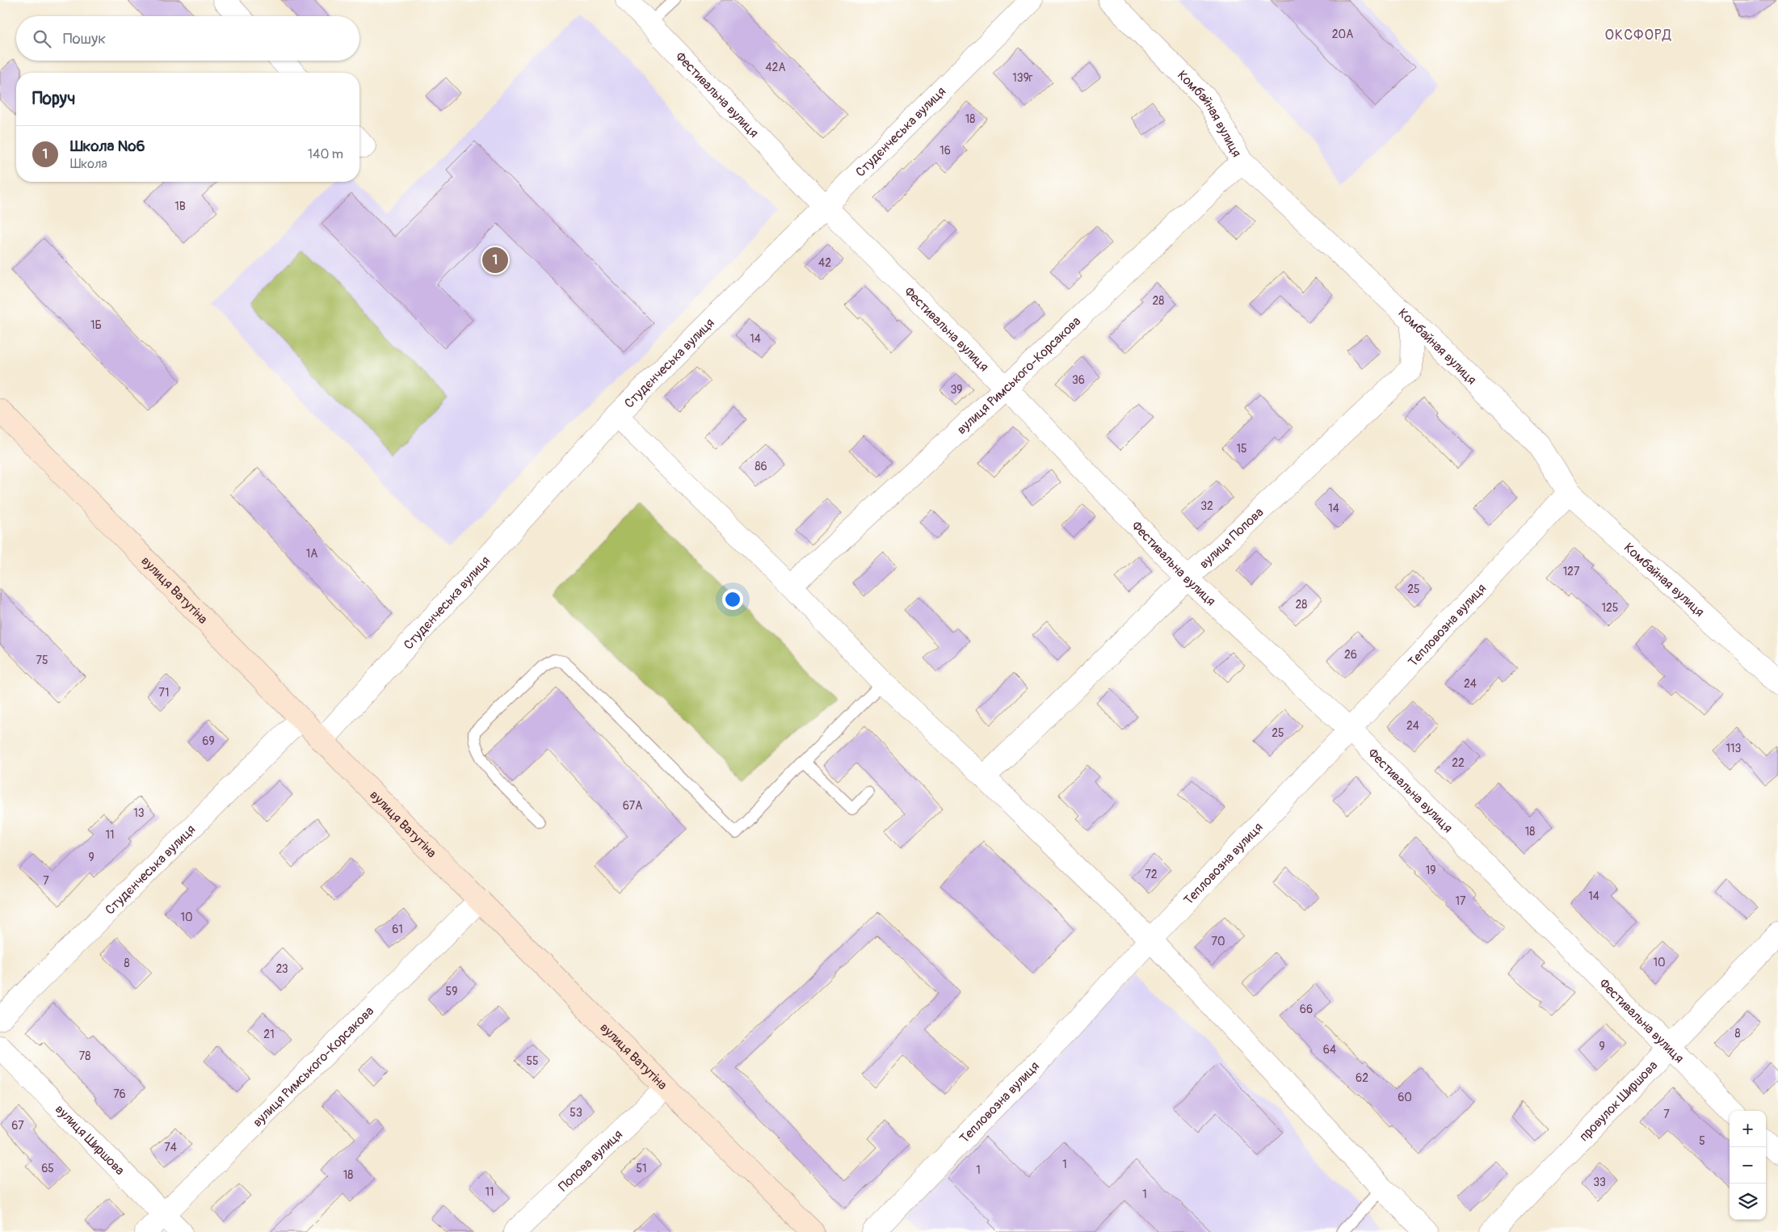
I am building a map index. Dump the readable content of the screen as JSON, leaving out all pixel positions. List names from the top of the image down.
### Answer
{
  "streets": {
    "street": [
      "Фестивальна вулиця",
      "Комбайная вулиця",
      "Студєнчеська вулиця",
      "вулиця Римського-Корсакова",
      "вулиця Попова",
      "вулиця Ватутіна",
      "Тепловозна вулиця",
      "провулок Ширшова",
      "вулиця Ширшова",
      "Попова вулиця"
    ]
  },
  "crossings": [
    ["Фестивальна вулиця", "Студєнчеська вулиця"],
    ["Фестивальна вулиця", "вулиця Римського-Корсакова"],
    ["Фестивальна вулиця", "вулиця Попова"],
    ["Фестивальна вулиця", "Тепловозна вулиця"],
    ["Фестивальна вулиця", "провулок Ширшова"],
    ["Комбайная вулиця", "вулиця Римського-Корсакова"],
    ["Комбайная вулиця", "вулиця Попова"],
    ["Комбайная вулиця", "Тепловозна вулиця"],
    ["Студєнчеська вулиця", "вулиця Ватутіна"],
    ["вулиця Римського-Корсакова", "вулиця Ватутіна"],
    ["вулиця Римського-Корсакова", "вулиця Ширшова"],
    ["вулиця Ватутіна", "Попова вулиця"]
  ],
  "districts": ["ОКСФОРД"],
  "house_numbers": [
    "20А",
    "42А",
    "139г",
    "18",
    "16",
    "1В",
    "42",
    "28",
    "1Б",
    "14",
    "36",
    "39",
    "15",
    "86",
    "32",
    "14",
    "1А",
    "127",
    "25",
    "28",
    "125",
    "26",
    "75",
    "24",
    "71",
    "24",
    "25",
    "69",
    "113",
    "22",
    "67А",
    "13",
    "18",
    "11",
    "9",
    "19",
    "72",
    "7",
    "14",
    "17",
    "10",
    "61",
    "70",
    "10",
    "8",
    "23",
    "59",
    "66",
    "8",
    "21",
    "9",
    "64",
    "78",
    "55",
    "62",
    "76",
    "60",
    "53",
    "7",
    "67",
    "5",
    "74",
    "1",
    "65",
    "51",
    "1",
    "18",
    "33",
    "11",
    "1"
  ],
  "page": {
    "search": "Пошук",
    "heading": "Поруч",
    "list": [
      {
        "mark": "1",
        "name": "Школа №6",
        "note": "Школа",
        "value": "140 m"
      }
    ],
    "pins": "1",
    "map_buttons": ["+", "−"]
  }
}
